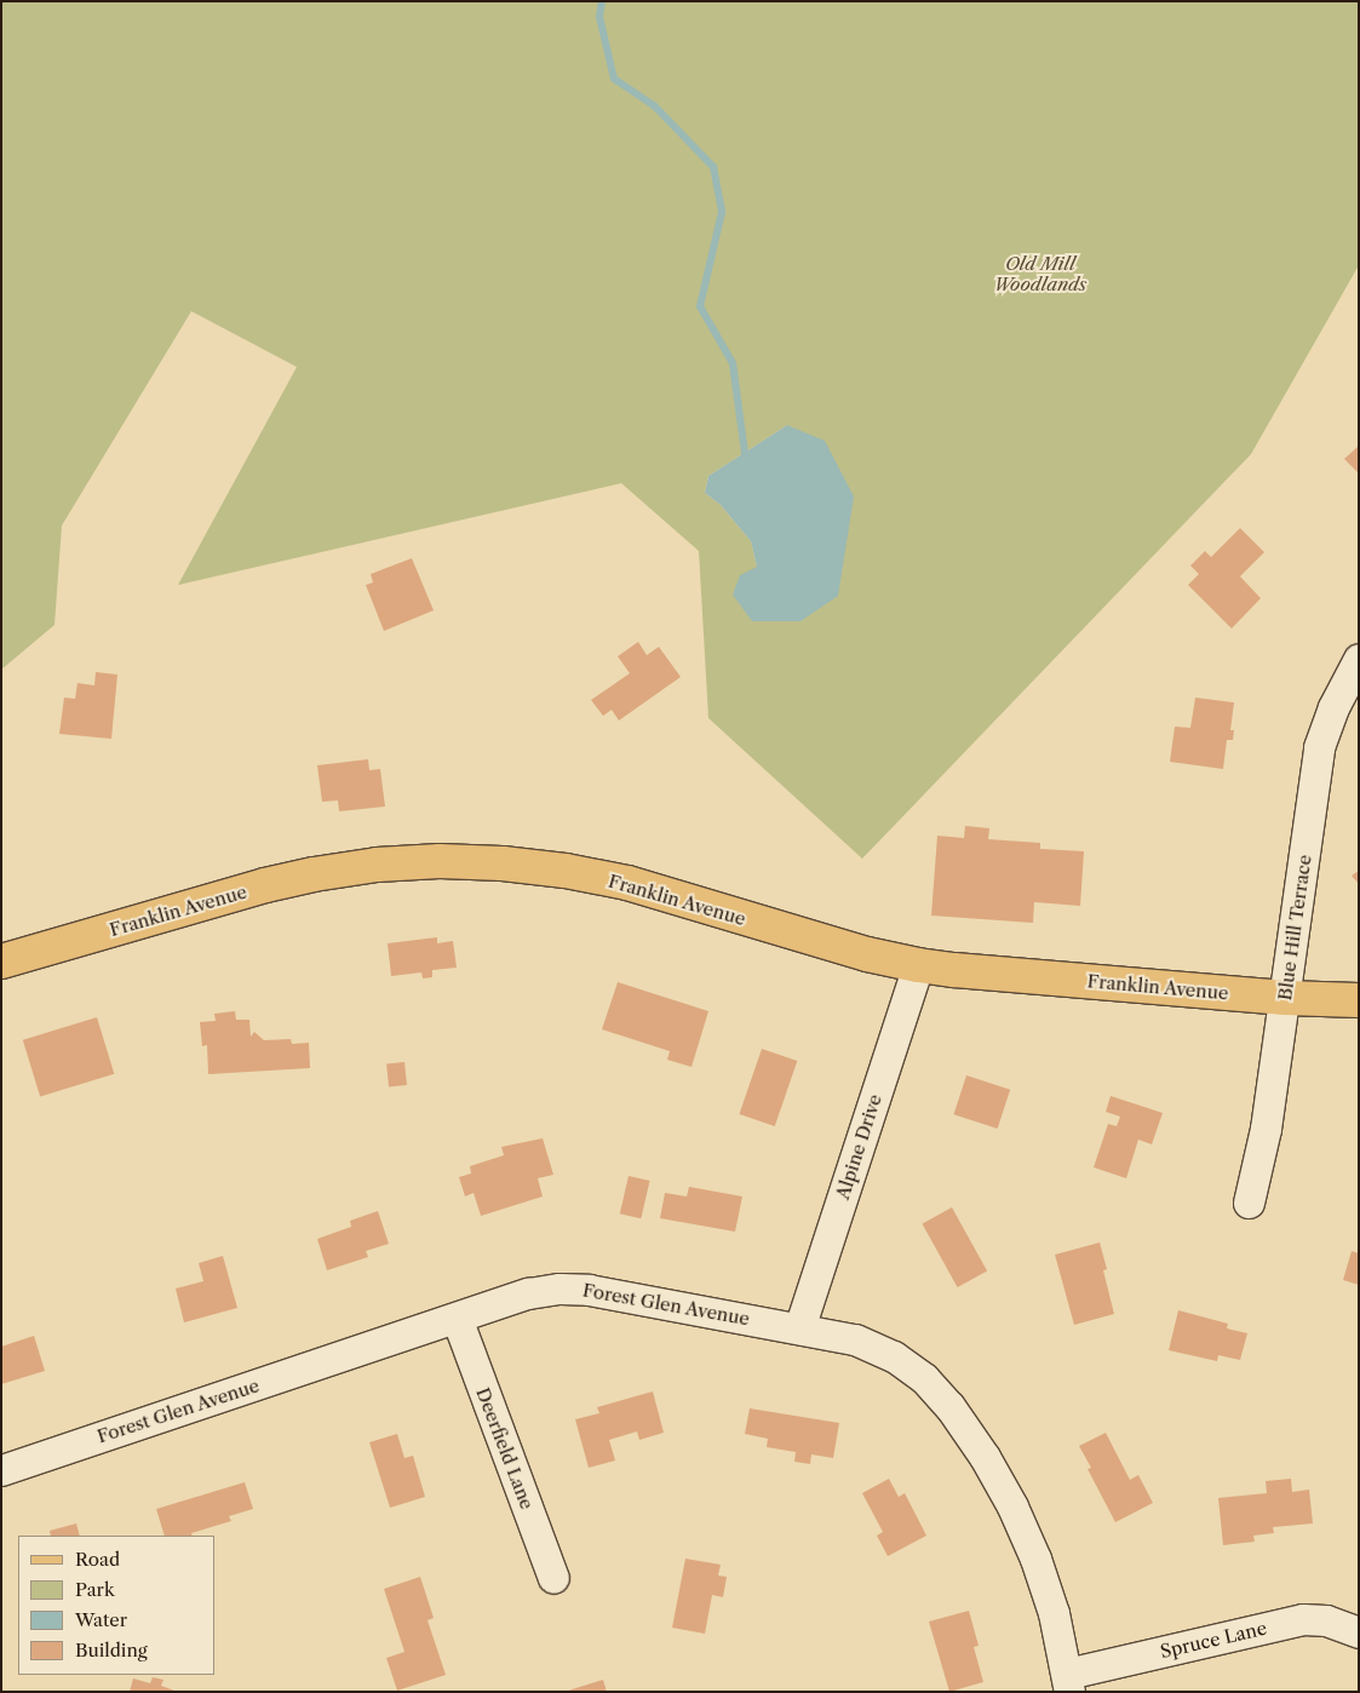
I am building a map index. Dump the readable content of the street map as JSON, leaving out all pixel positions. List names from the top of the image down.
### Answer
{
  "streets": {
    "main road": ["Franklin Avenue"],
    "street": [
      "Blue Hill Terrace",
      "Alpine Drive",
      "Forest Glen Avenue",
      "Deerfield Lane",
      "Spruce Lane"
    ]
  },
  "crossings": [
    ["Franklin Avenue", "Blue Hill Terrace"],
    ["Franklin Avenue", "Alpine Drive"],
    ["Alpine Drive", "Forest Glen Avenue"],
    ["Forest Glen Avenue", "Deerfield Lane"],
    ["Forest Glen Avenue", "Spruce Lane"]
  ],
  "parks": ["Old Mill Woodlands"],
  "legend": [
    "Road",
    "Park",
    "Water",
    "Building"
  ]
}
